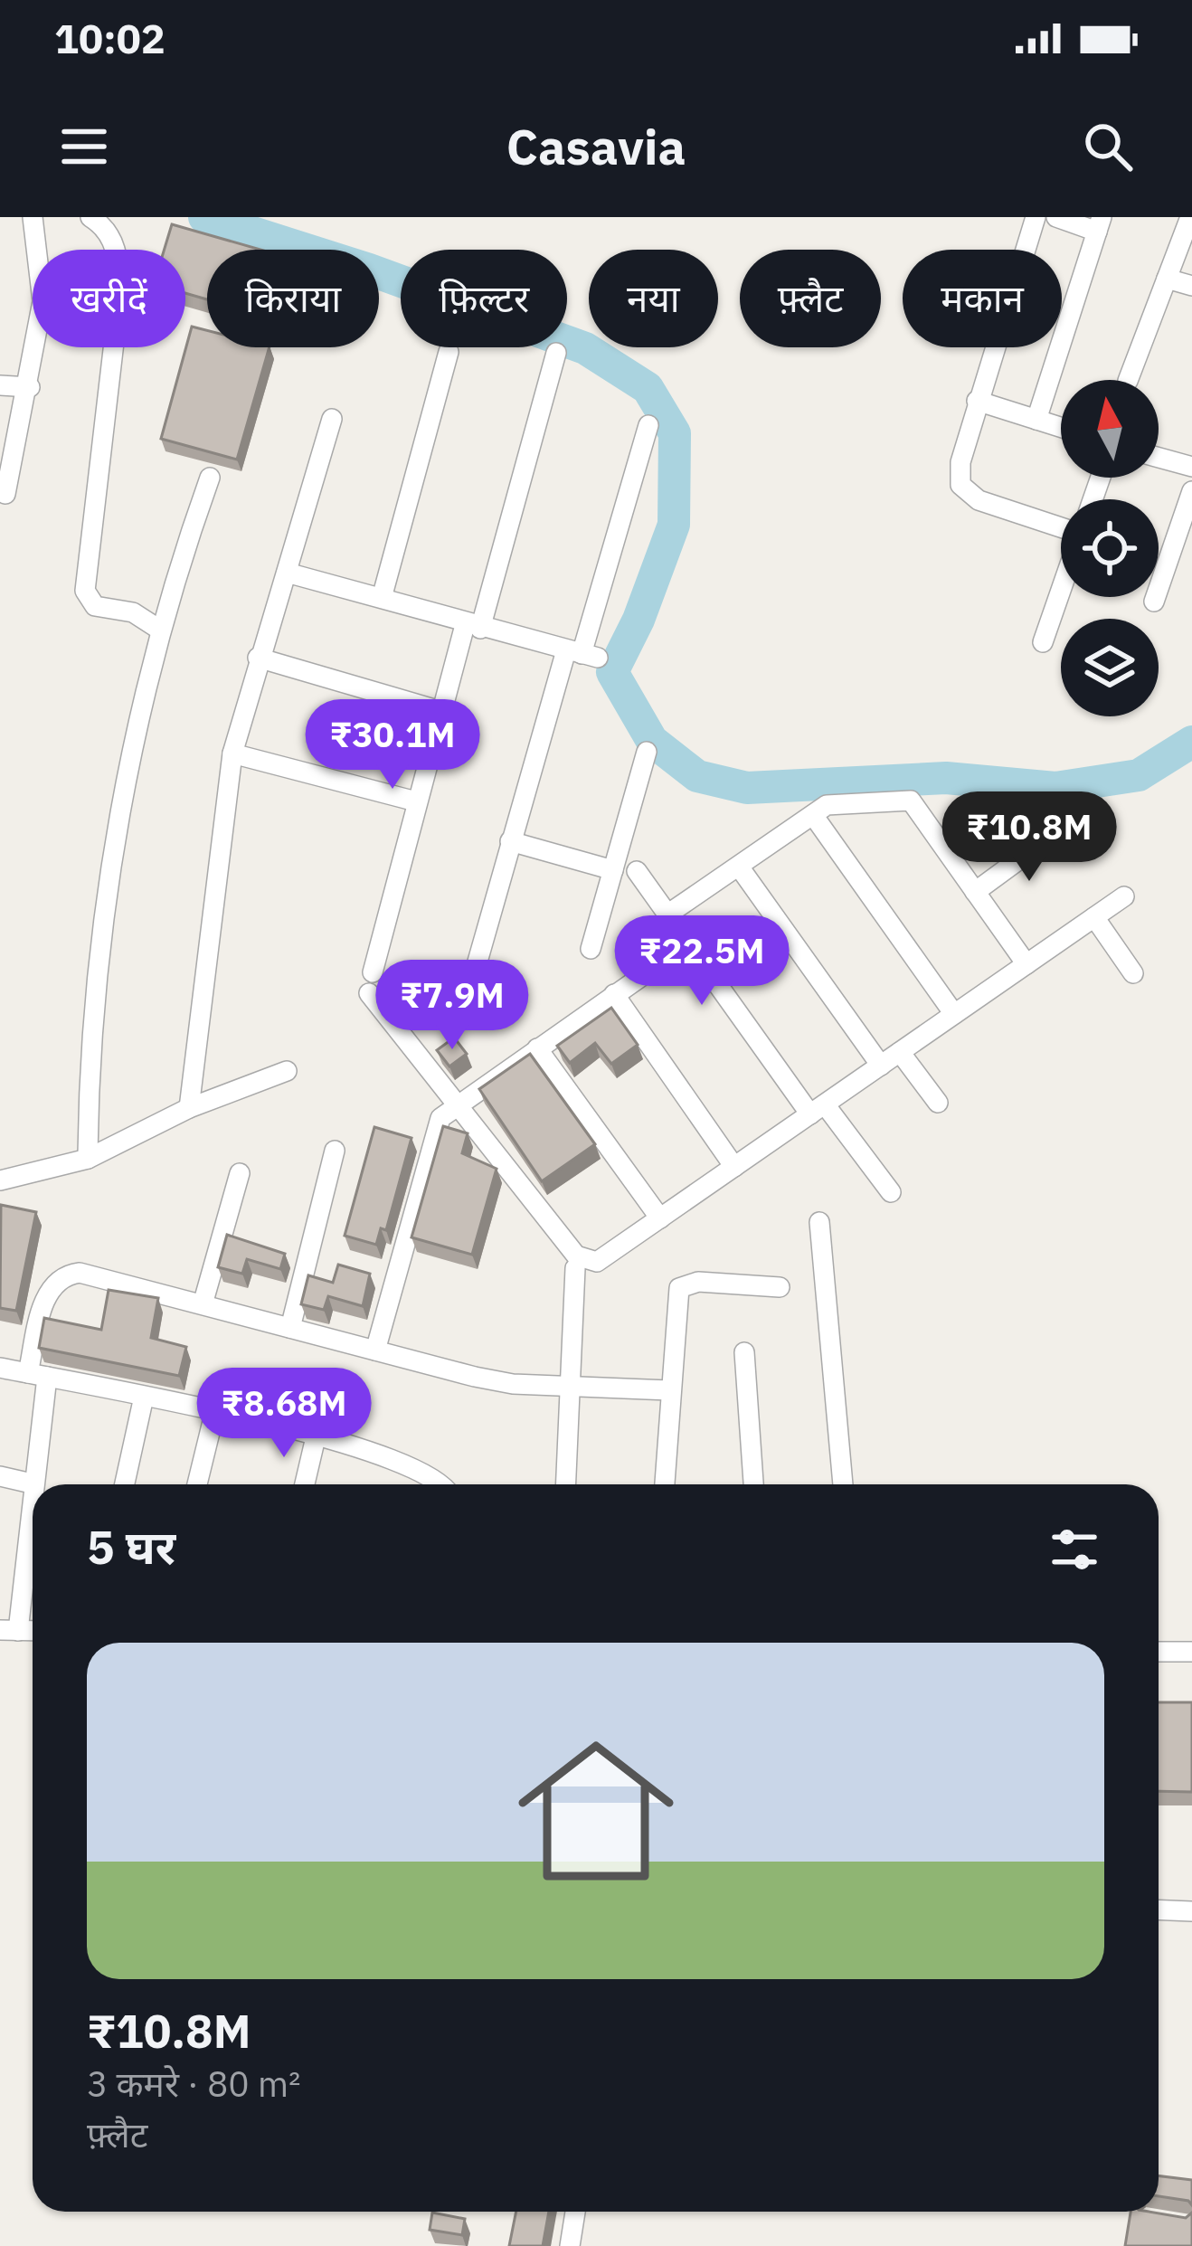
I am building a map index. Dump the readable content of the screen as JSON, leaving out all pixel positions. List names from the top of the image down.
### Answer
{
  "north": "top",
  "page": {
    "status": "10:02",
    "header": "Casavia",
    "chip": [
      "खरीदें",
      "किराया",
      "फ़िल्टर",
      "नया",
      "फ़्लैट",
      "मकान"
    ],
    "price": [
      "₹30.1M",
      "₹10.8M",
      "₹22.5M",
      "₹7.9M",
      "₹8.68M"
    ],
    "heading": "5 घर",
    "list": [
      {
        "name": "₹10.8M",
        "note": "3 कमरे · 80 m² · फ़्लैट"
      }
    ]
  }
}
